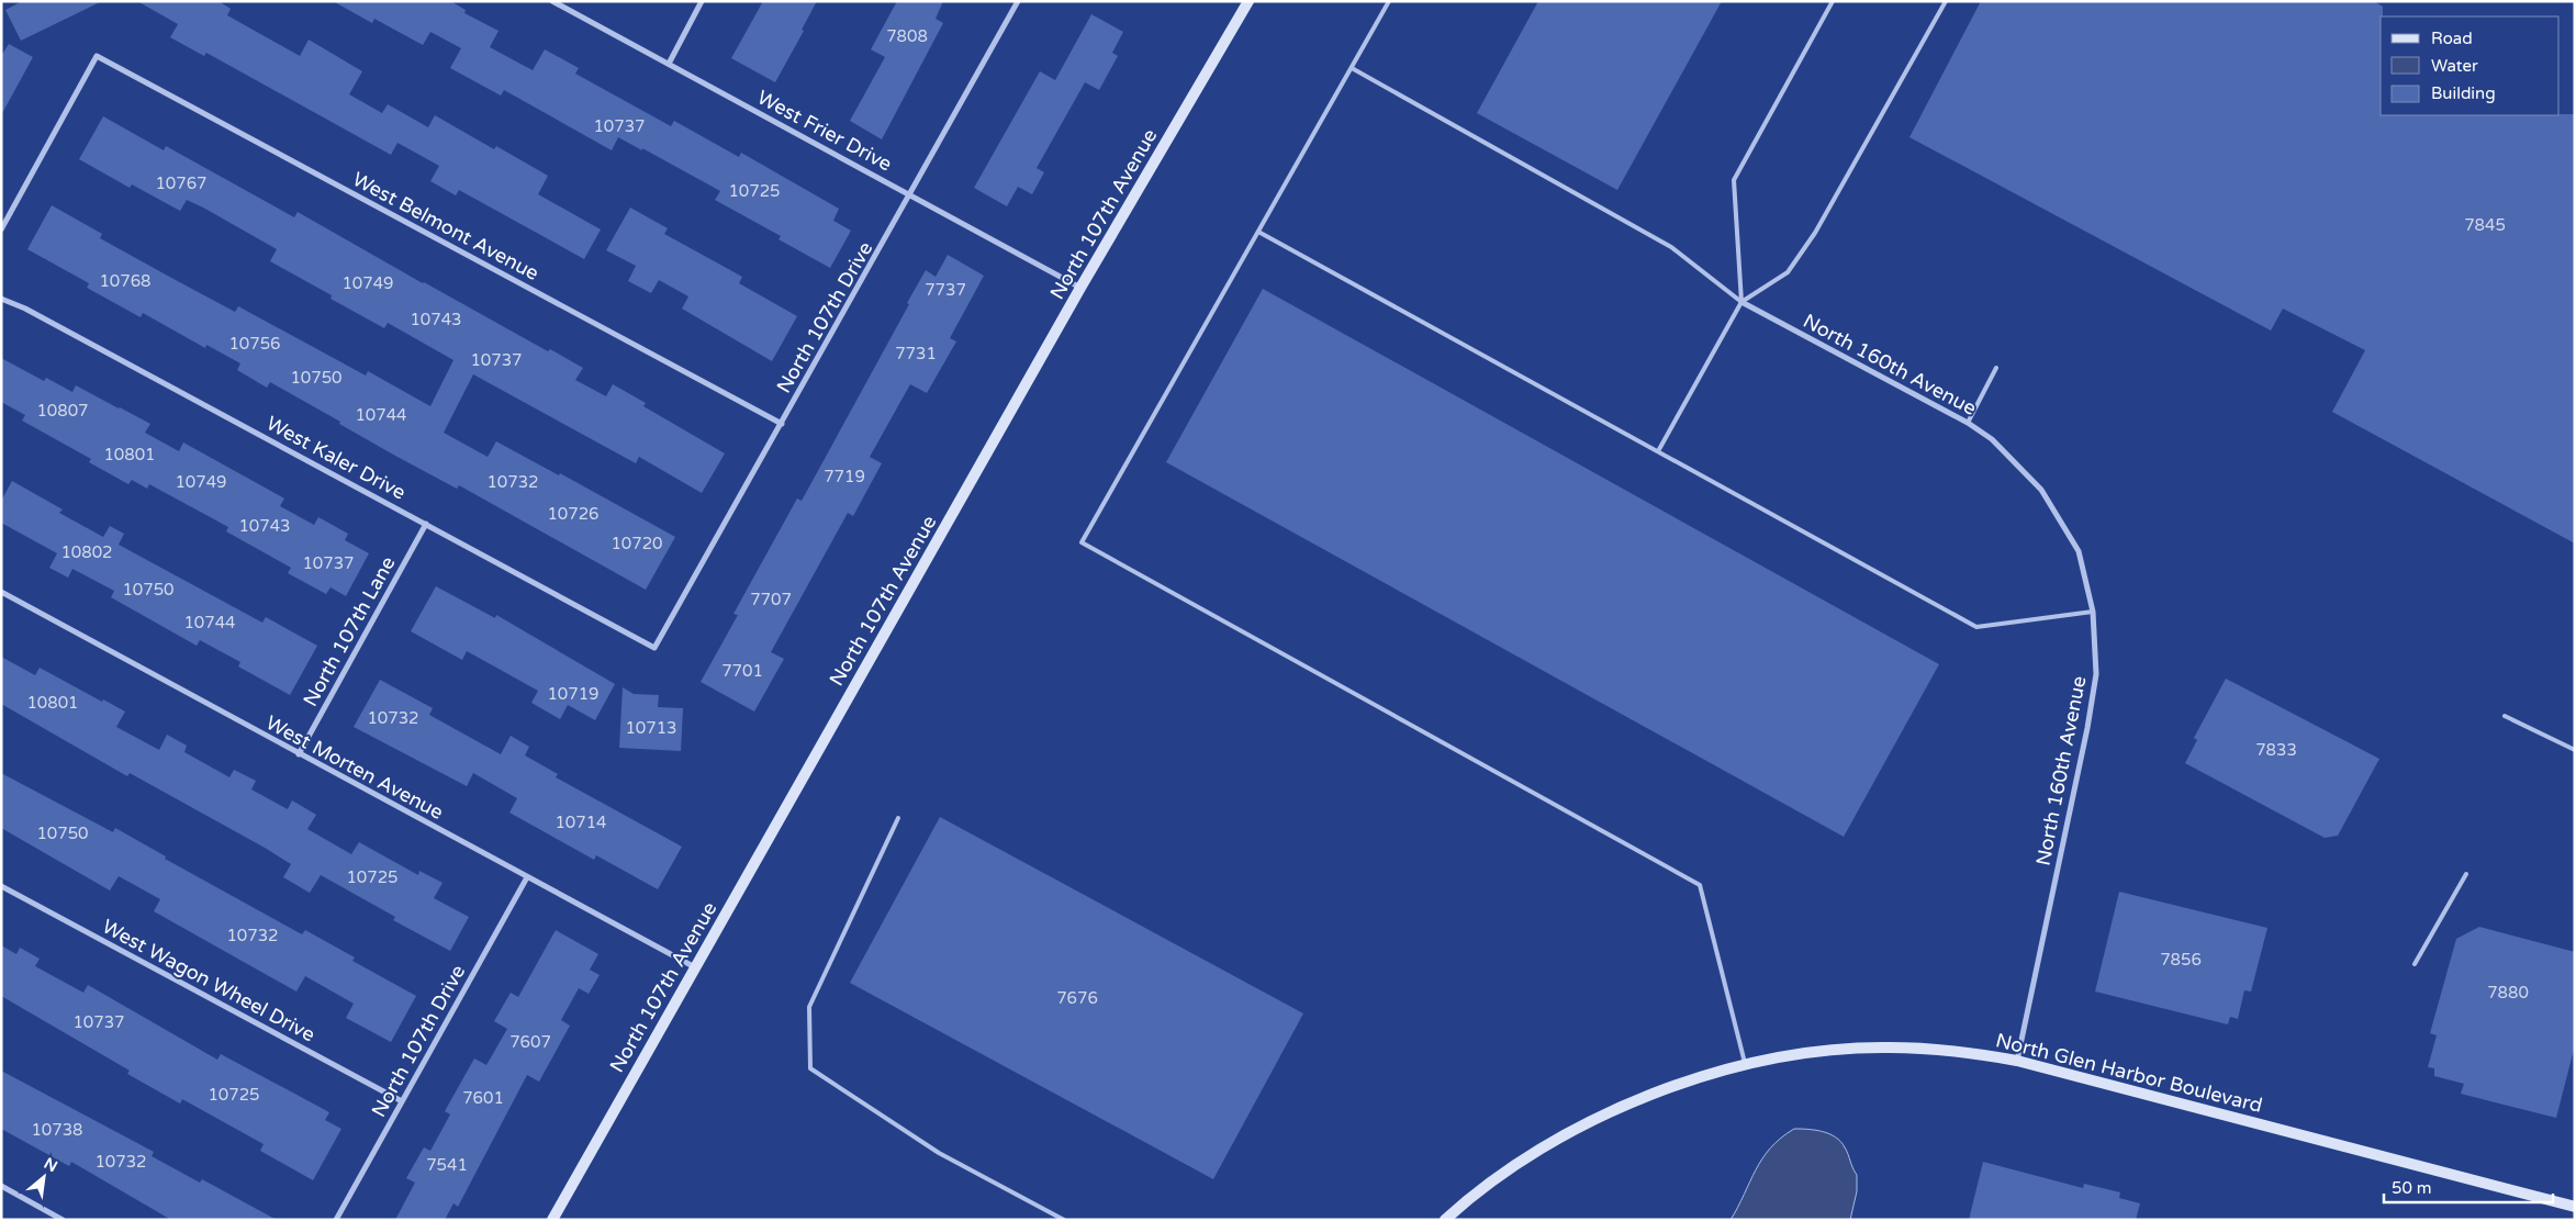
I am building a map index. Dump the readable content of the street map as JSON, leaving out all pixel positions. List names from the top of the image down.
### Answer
{
  "streets": {
    "street": [
      "West Frier Drive",
      "North 107th Avenue",
      "West Belmont Avenue",
      "North 107th Drive",
      "North 160th Avenue",
      "West Kaler Drive",
      "North 107th Lane",
      "West Morten Avenue",
      "West Wagon Wheel Drive",
      "North Glen Harbor Boulevard"
    ]
  },
  "crossings": [
    ["West Frier Drive", "North 107th Avenue"],
    ["West Frier Drive", "North 107th Drive"],
    ["North 107th Avenue", "West Morten Avenue"],
    ["West Belmont Avenue", "North 107th Drive"],
    ["North 107th Drive", "West Kaler Drive"],
    ["North 107th Drive", "West Morten Avenue"],
    ["North 107th Drive", "West Wagon Wheel Drive"],
    ["North 160th Avenue", "North Glen Harbor Boulevard"],
    ["West Kaler Drive", "North 107th Lane"],
    ["North 107th Lane", "West Morten Avenue"]
  ],
  "house_numbers": [
    "7808",
    "10737",
    "10767",
    "10725",
    "7845",
    "10768",
    "10749",
    "7737",
    "10743",
    "10756",
    "7731",
    "10737",
    "10750",
    "10807",
    "10744",
    "10801",
    "7719",
    "10749",
    "10732",
    "10726",
    "10743",
    "10720",
    "10802",
    "10737",
    "10750",
    "7707",
    "10744",
    "7701",
    "10719",
    "10801",
    "10732",
    "10713",
    "7833",
    "10714",
    "10750",
    "10725",
    "10732",
    "7856",
    "7880",
    "7676",
    "10737",
    "7607",
    "10725",
    "7601",
    "10738",
    "10732",
    "7541"
  ],
  "legend": ["Road", "Water", "Building"],
  "scale_bar": "50 m",
  "north": "top right"
}
